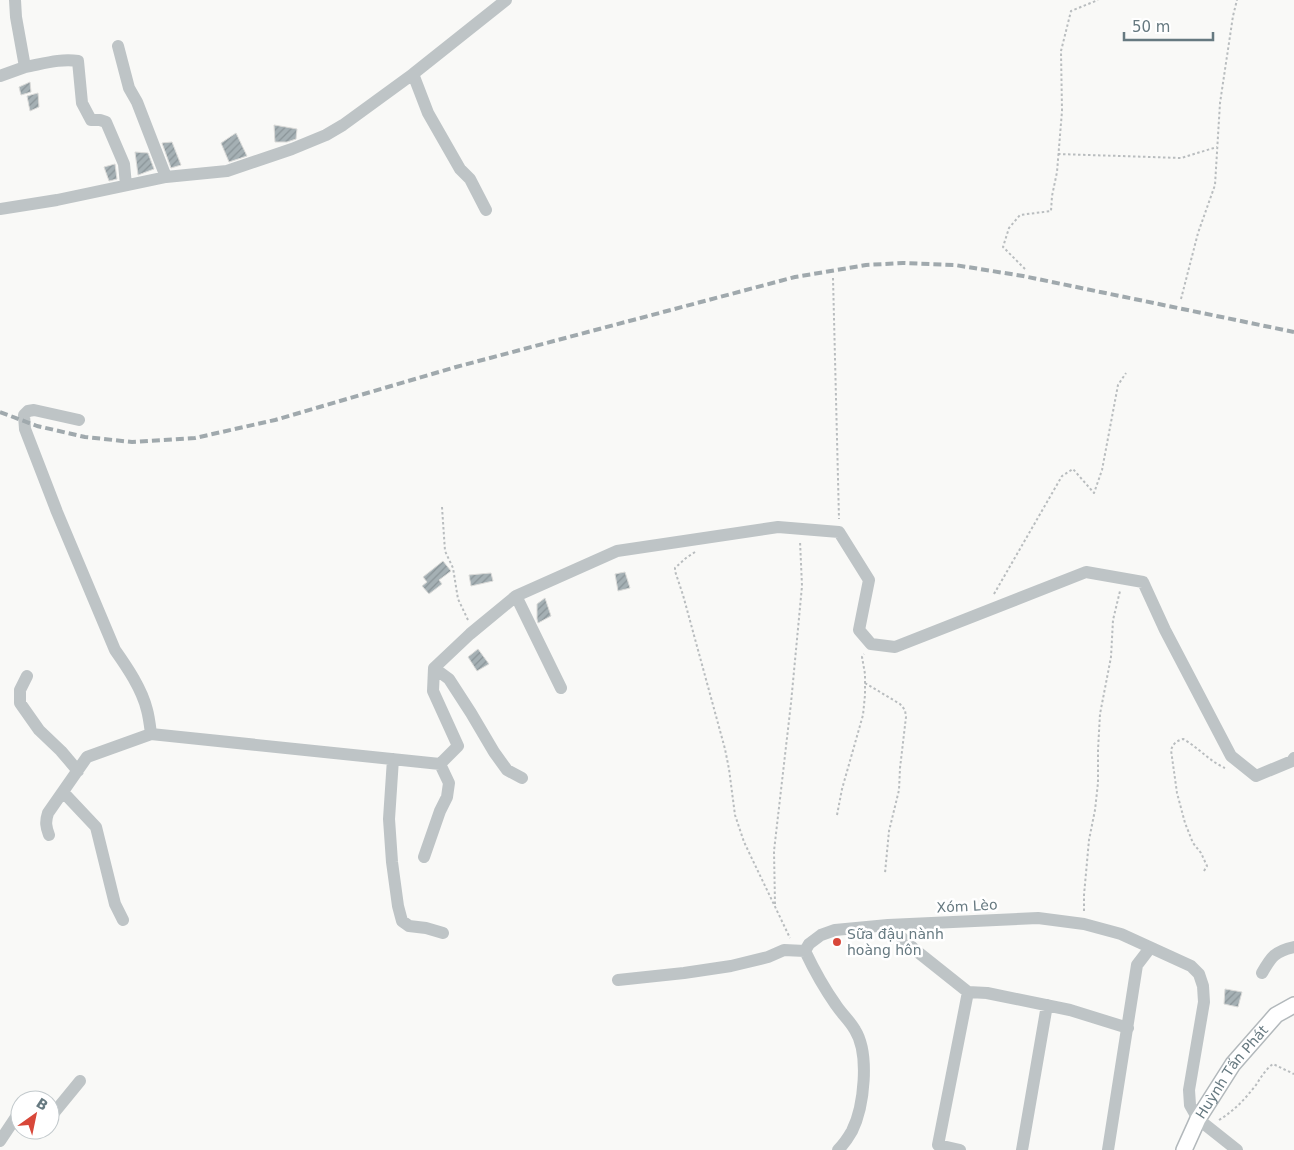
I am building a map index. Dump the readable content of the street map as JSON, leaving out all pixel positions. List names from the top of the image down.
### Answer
{
  "streets": {
    "main road": ["Huỳnh Tấn Phát"],
    "street": ["Xóm Lèo"]
  },
  "crossings": [
    ["Xóm Lèo", "Huỳnh Tấn Phát"]
  ],
  "places": ["Sữa đậu nành hoàng hôn"],
  "scale_bar": "50 m",
  "north": "top right"
}
